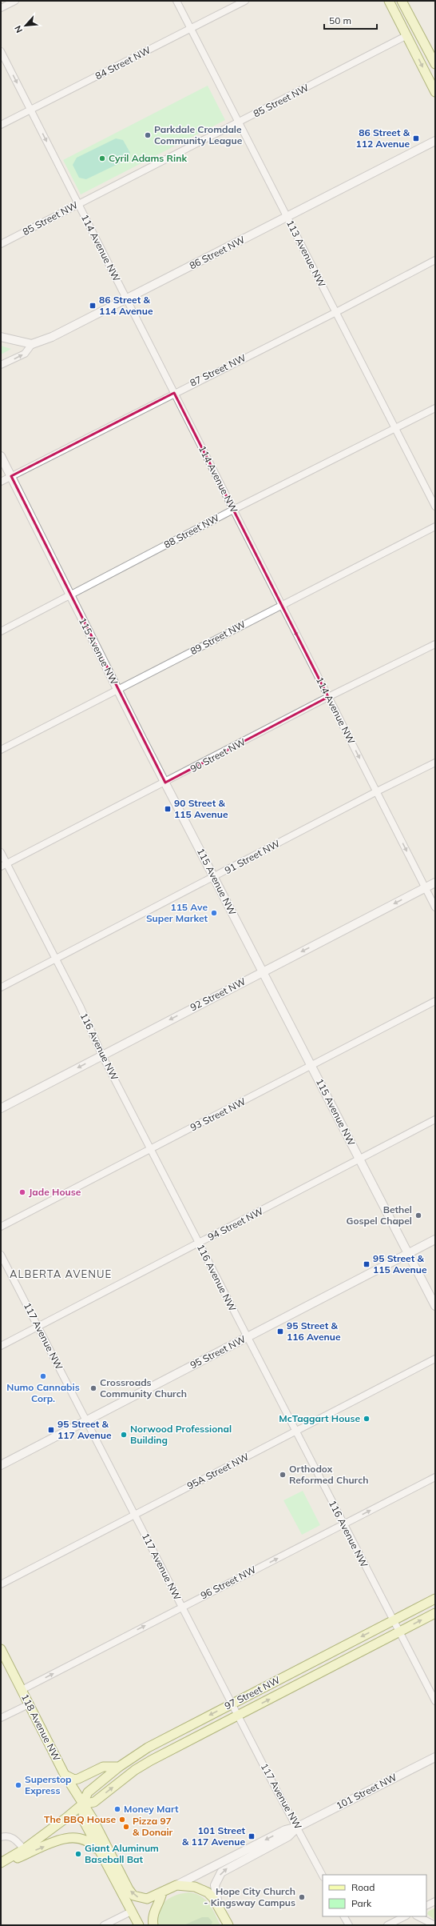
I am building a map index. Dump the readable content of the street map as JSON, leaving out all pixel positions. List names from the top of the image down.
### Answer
{
  "streets": {
    "main road": ["97 Street NW", "118 Avenue NW"],
    "street": [
      "84 Street NW",
      "85 Street NW",
      "114 Avenue NW",
      "86 Street NW",
      "113 Avenue NW",
      "87 Street NW",
      "88 Street NW",
      "89 Street NW",
      "115 Avenue NW",
      "90 Street NW",
      "91 Street NW",
      "92 Street NW",
      "116 Avenue NW",
      "93 Street NW",
      "94 Street NW",
      "117 Avenue NW",
      "95 Street NW",
      "95A Street NW",
      "96 Street NW",
      "101 Street NW"
    ]
  },
  "crossings": [
    ["84 Street NW", "114 Avenue NW"],
    ["84 Street NW", "113 Avenue NW"],
    ["85 Street NW", "114 Avenue NW"],
    ["85 Street NW", "113 Avenue NW"],
    ["114 Avenue NW", "86 Street NW"],
    ["114 Avenue NW", "87 Street NW"],
    ["114 Avenue NW", "88 Street NW"],
    ["114 Avenue NW", "89 Street NW"],
    ["114 Avenue NW", "90 Street NW"],
    ["114 Avenue NW", "91 Street NW"],
    ["114 Avenue NW", "92 Street NW"],
    ["86 Street NW", "113 Avenue NW"],
    ["113 Avenue NW", "87 Street NW"],
    ["113 Avenue NW", "88 Street NW"],
    ["87 Street NW", "115 Avenue NW"],
    ["88 Street NW", "115 Avenue NW"],
    ["89 Street NW", "115 Avenue NW"],
    ["115 Avenue NW", "90 Street NW"],
    ["115 Avenue NW", "91 Street NW"],
    ["115 Avenue NW", "92 Street NW"],
    ["115 Avenue NW", "93 Street NW"],
    ["115 Avenue NW", "94 Street NW"],
    ["115 Avenue NW", "95 Street NW"],
    ["90 Street NW", "116 Avenue NW"],
    ["91 Street NW", "116 Avenue NW"],
    ["92 Street NW", "116 Avenue NW"],
    ["116 Avenue NW", "93 Street NW"],
    ["116 Avenue NW", "94 Street NW"],
    ["116 Avenue NW", "95 Street NW"],
    ["116 Avenue NW", "95A Street NW"],
    ["116 Avenue NW", "96 Street NW"],
    ["116 Avenue NW", "97 Street NW"],
    ["94 Street NW", "117 Avenue NW"],
    ["117 Avenue NW", "95 Street NW"],
    ["117 Avenue NW", "95A Street NW"],
    ["117 Avenue NW", "96 Street NW"],
    ["117 Avenue NW", "97 Street NW"],
    ["117 Avenue NW", "101 Street NW"],
    ["96 Street NW", "118 Avenue NW"],
    ["97 Street NW", "118 Avenue NW"],
    ["118 Avenue NW", "101 Street NW"]
  ],
  "one_way": ["114 Avenue NW", "92 Street NW", "96 Street NW"],
  "districts": ["ALBERTA AVENUE"],
  "places": {
    "other": [
      "Parkdale Cromdale Community League",
      "Cyril Adams Rink",
      "115 Ave Super Market",
      "Jade House",
      "Bethel Gospel Chapel",
      "Numo Cannabis Corp.",
      "Crossroads Community Church",
      "McTaggart House",
      "Norwood Professional Building",
      "Orthodox Reformed Church",
      "Superstop Express",
      "Money Mart",
      "The BBQ House",
      "Pizza 97 & Donair",
      "Giant Aluminum Baseball Bat",
      "Hope City Church - Kingsway Campus"
    ],
    "transit": [
      "86 Street & 112 Avenue",
      "86 Street & 114 Avenue",
      "90 Street & 115 Avenue",
      "95 Street & 115 Avenue",
      "95 Street & 116 Avenue",
      "95 Street & 117 Avenue",
      "101 Street & 117 Avenue"
    ]
  },
  "legend": ["Road", "Park"],
  "scale_bar": "50 m",
  "north": "bottom left"
}
